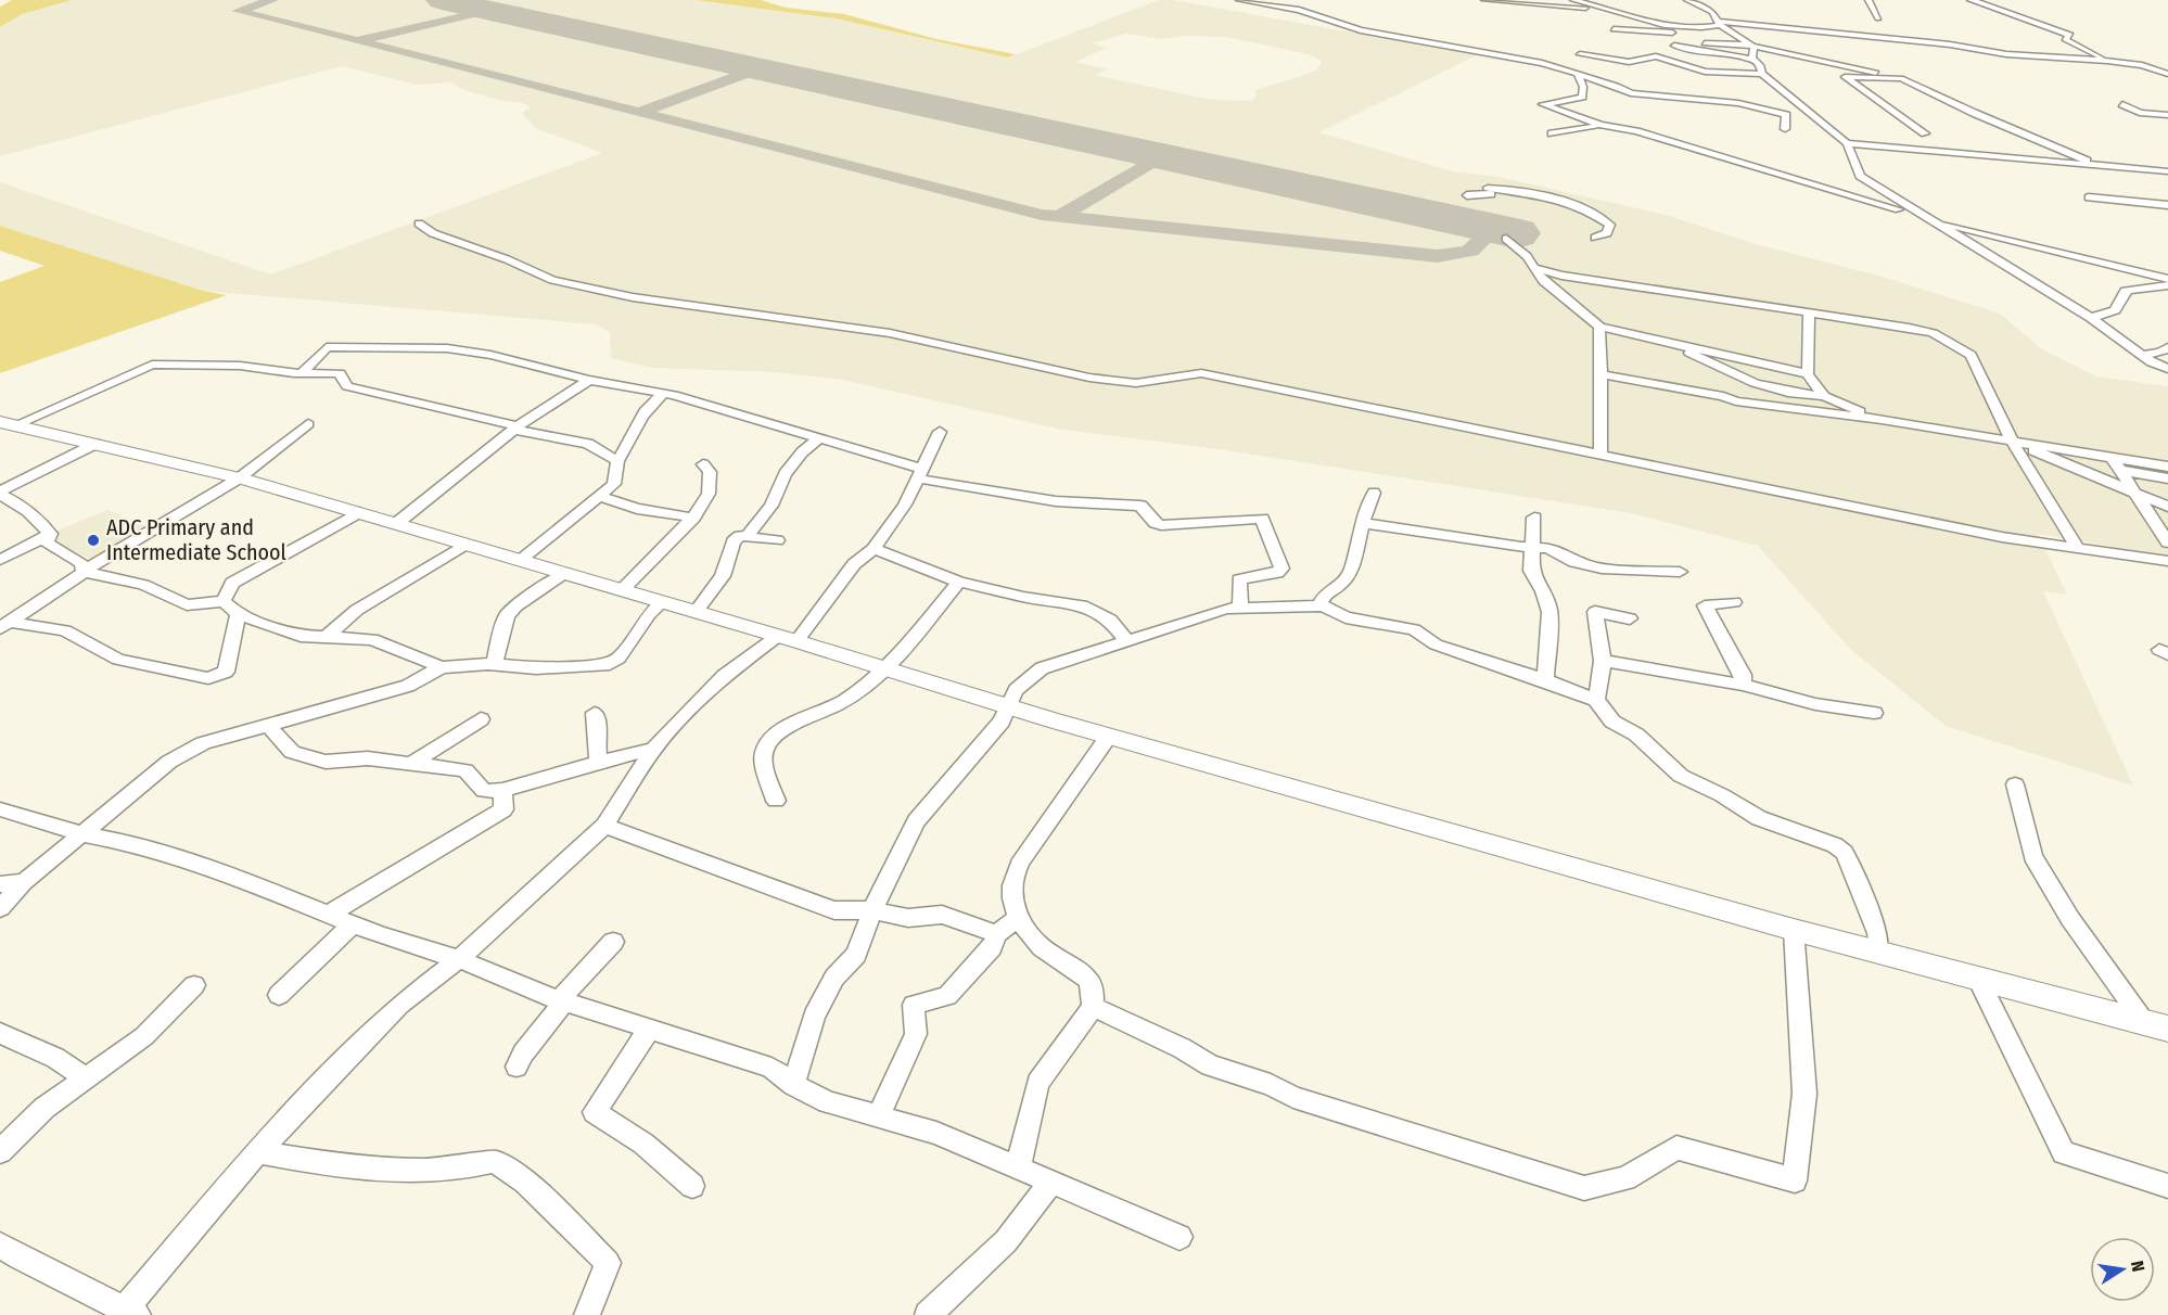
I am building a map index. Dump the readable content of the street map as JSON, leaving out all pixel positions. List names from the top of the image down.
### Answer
{
  "places": ["ADC Primary and Intermediate School"],
  "north": "right"
}
